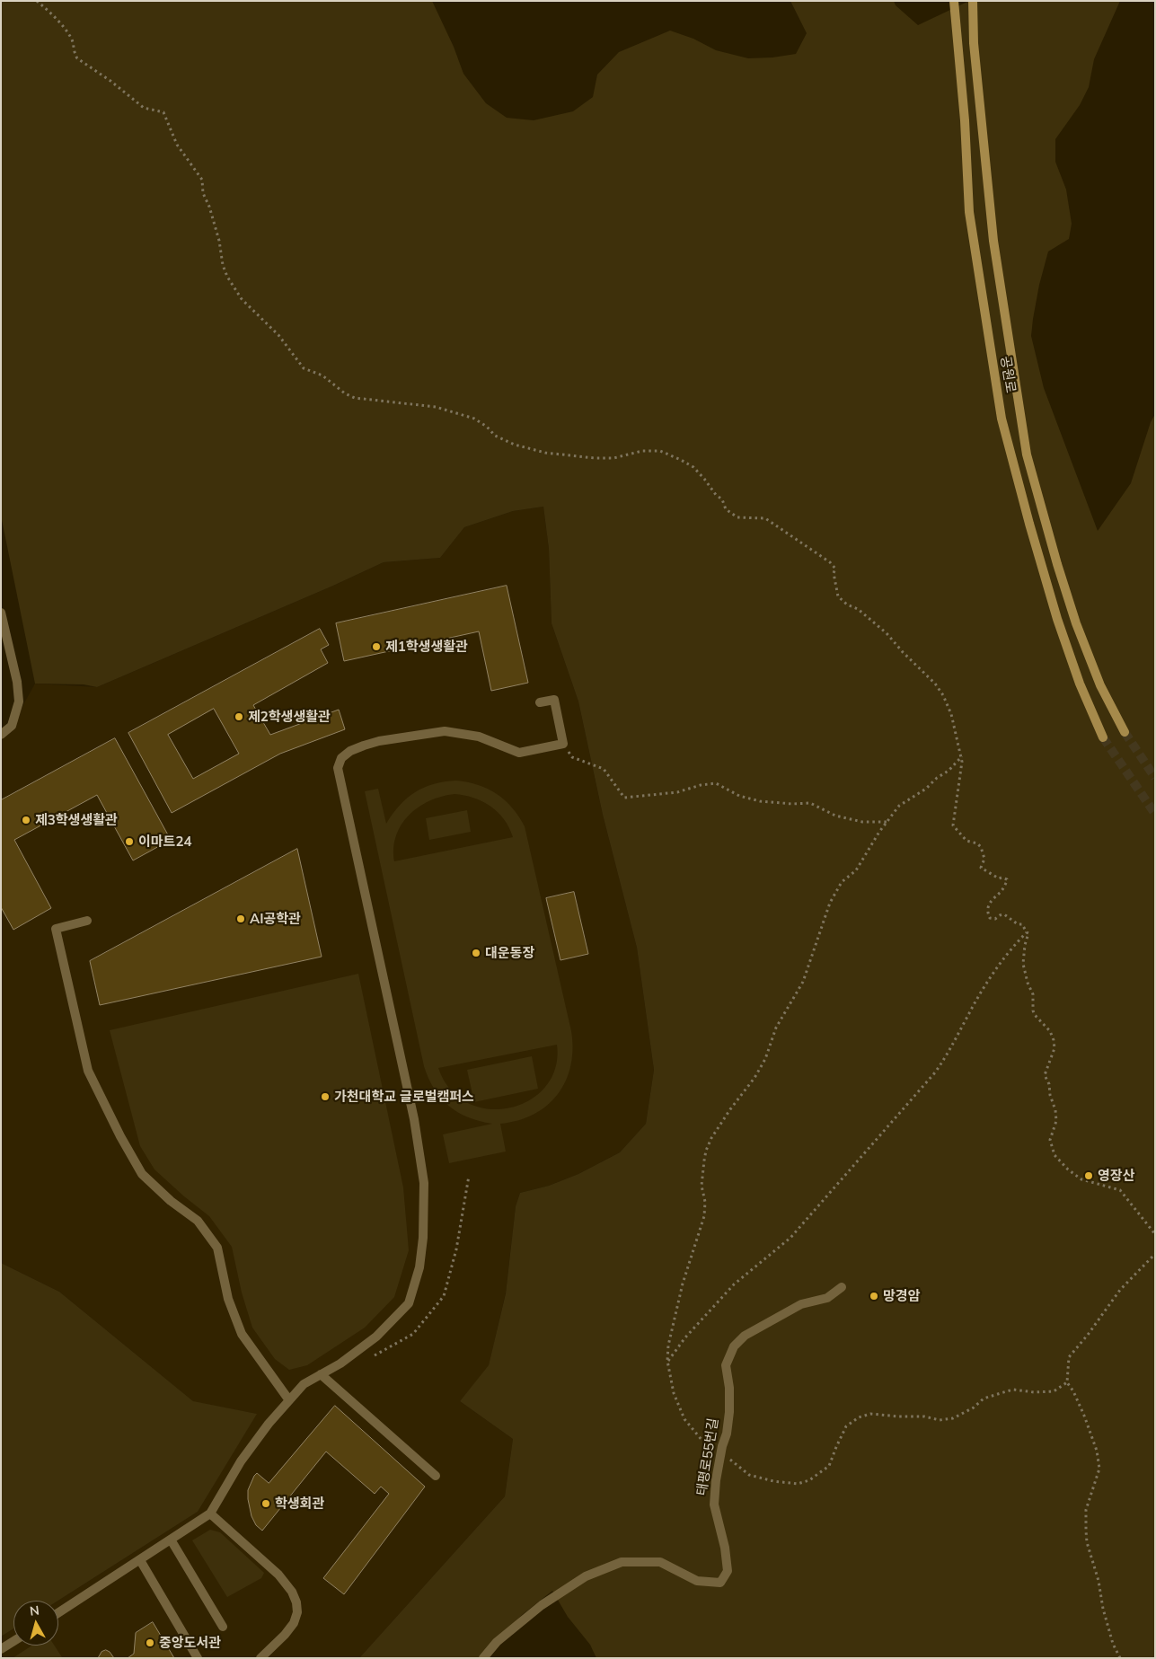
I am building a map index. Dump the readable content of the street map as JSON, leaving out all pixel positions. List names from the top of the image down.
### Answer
{
  "streets": {
    "main road": ["공원로"],
    "street": ["태평로55번길"]
  },
  "places": [
    "제1학생생활관",
    "제2학생생활관",
    "제3학생생활관",
    "이마트24",
    "AI공학관",
    "대운동장",
    "가천대학교 글로벌캠퍼스",
    "영장산",
    "망경암",
    "학생회관",
    "중앙도서관"
  ],
  "north": "top"
}
